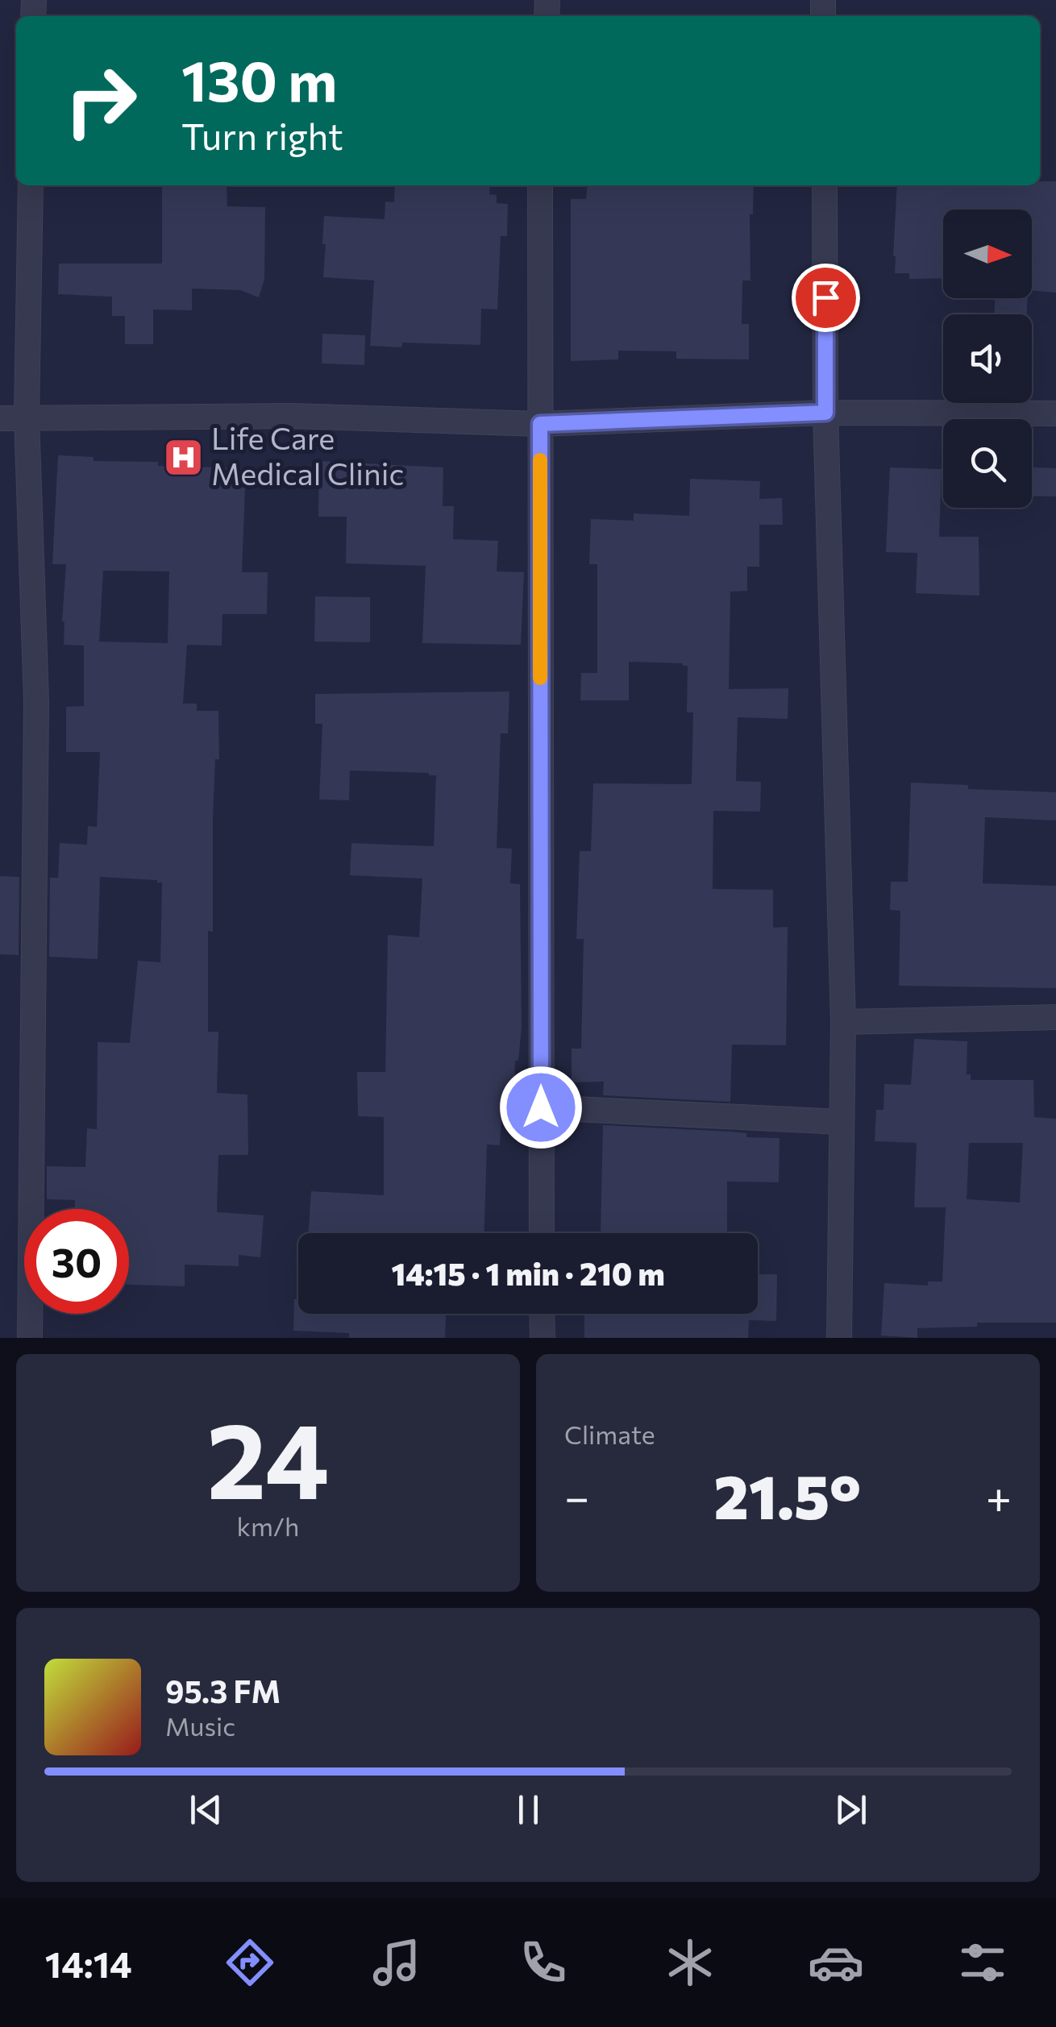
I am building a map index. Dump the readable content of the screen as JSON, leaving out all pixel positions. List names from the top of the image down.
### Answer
{
  "places": {
    "hospital": ["Life Care Medical Clinic"]
  },
  "north": "right",
  "page": {
    "turn": ["130 m", "Turn right"],
    "limit": "30",
    "trip": "14:15 · 1 min · 210 m",
    "tile": [
      ["24", "km/h"],
      "Climate"
    ],
    "heat": ["−", "21.5°", "+"],
    "song": ["95.3 FM", "Music"],
    "tabs": "14:14"
  }
}
